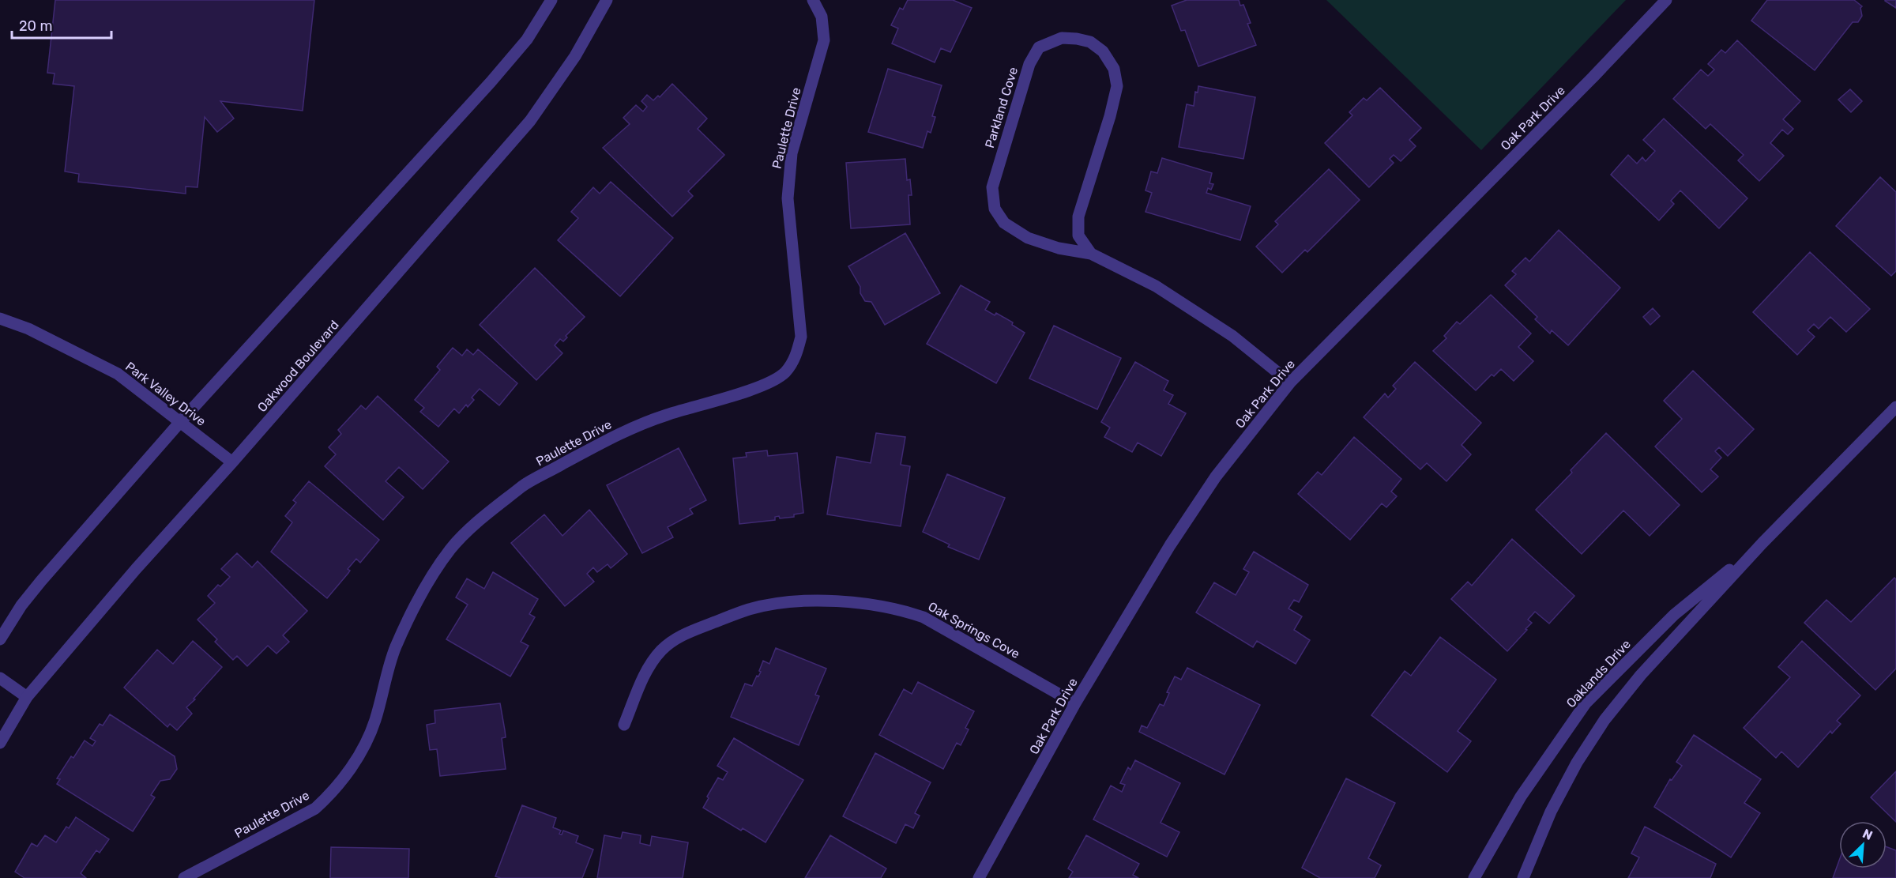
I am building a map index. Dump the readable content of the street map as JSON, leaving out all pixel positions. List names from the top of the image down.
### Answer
{
  "streets": {
    "street": [
      "Parkland Cove",
      "Oak Park Drive",
      "Paulette Drive",
      "Oakwood Boulevard",
      "Park Valley Drive",
      "Oak Springs Cove",
      "Oaklands Drive"
    ]
  },
  "crossings": [
    ["Parkland Cove", "Oak Park Drive"],
    ["Oak Park Drive", "Oak Springs Cove"],
    ["Oakwood Boulevard", "Park Valley Drive"]
  ],
  "scale_bar": "20 m",
  "north": "top right"
}
